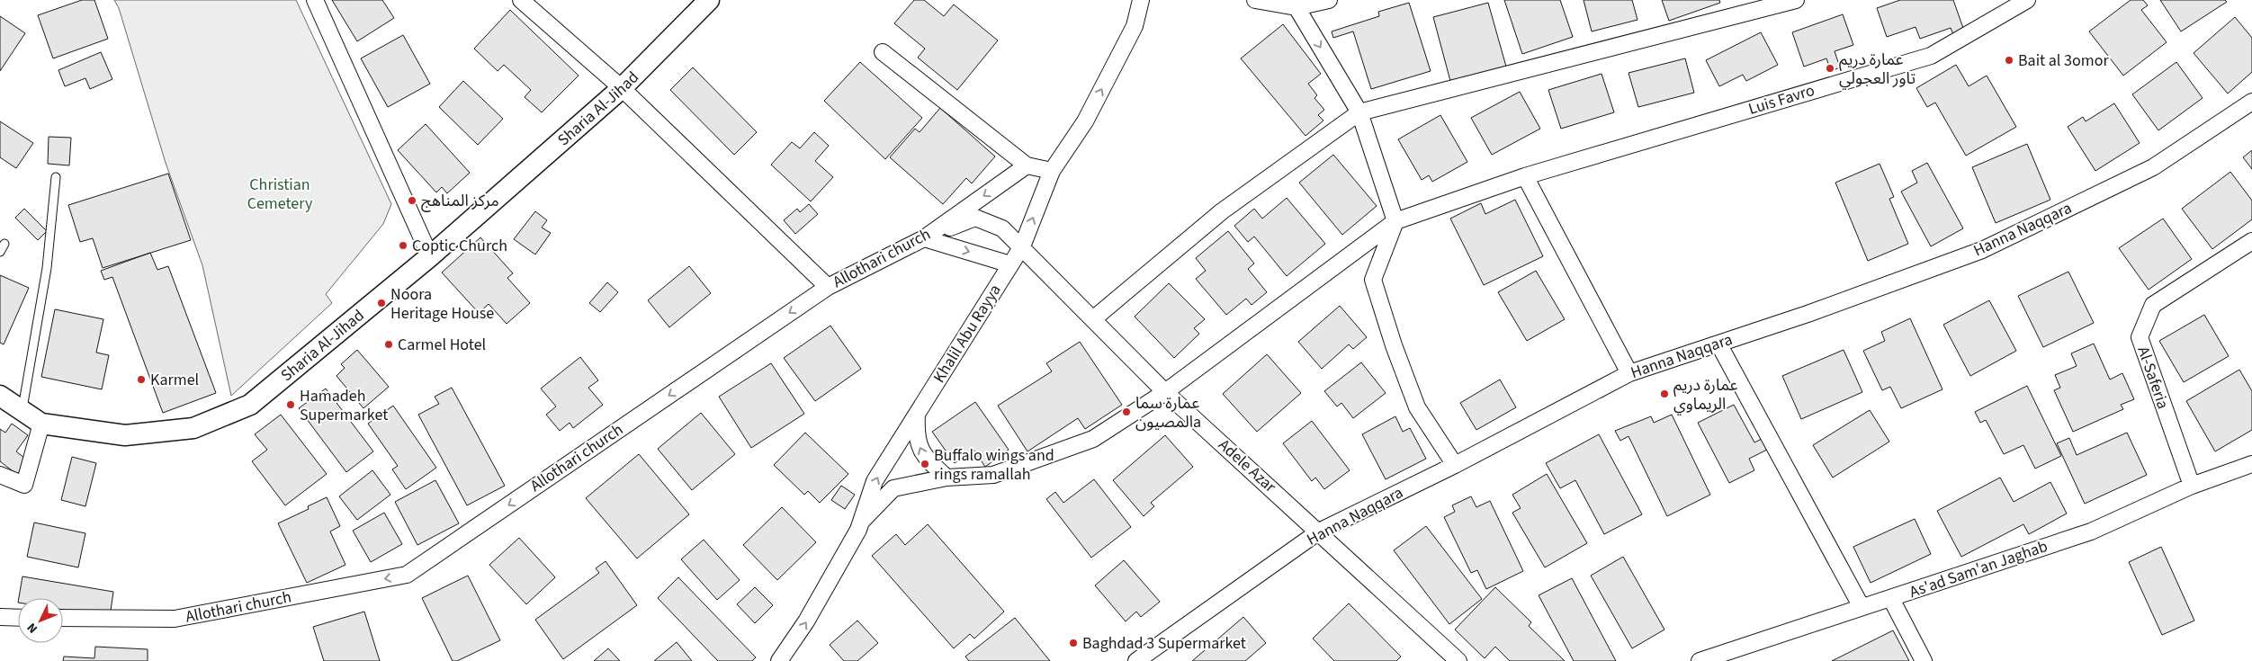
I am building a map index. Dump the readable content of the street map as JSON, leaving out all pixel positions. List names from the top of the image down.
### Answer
{
  "streets": {
    "street": [
      "Luis Favro",
      "Sharia Al-Jihad",
      "Hanna Naqqara",
      "Allothari church",
      "Khalil Abu Rayya",
      "Al-Saferia",
      "Adele Azar",
      "As'ad Sam'an Jaghab"
    ]
  },
  "crossings": [
    ["Luis Favro", "Khalil Abu Rayya"],
    ["Luis Favro", "Adele Azar"],
    ["Hanna Naqqara", "Adele Azar"],
    ["Allothari church", "Adele Azar"],
    ["Khalil Abu Rayya", "Adele Azar"],
    ["Al-Saferia", "As'ad Sam'an Jaghab"]
  ],
  "one_way": ["Allothari church", "Khalil Abu Rayya"],
  "parks": ["Christian Cemetery"],
  "places": [
    "Bait al 3omor",
    "عمارة دريم تاور العجولي",
    "مركز المناهج",
    "Coptic Church",
    "Noora Heritage House",
    "Carmel Hotel",
    "Karmel",
    "عمارة دريم الريماوي",
    "Hamadeh Supermarket",
    "عمارة سما المصيونa",
    "Buffalo wings and rings ramallah",
    "Baghdad 3 Supermarket"
  ],
  "north": "bottom left"
}
